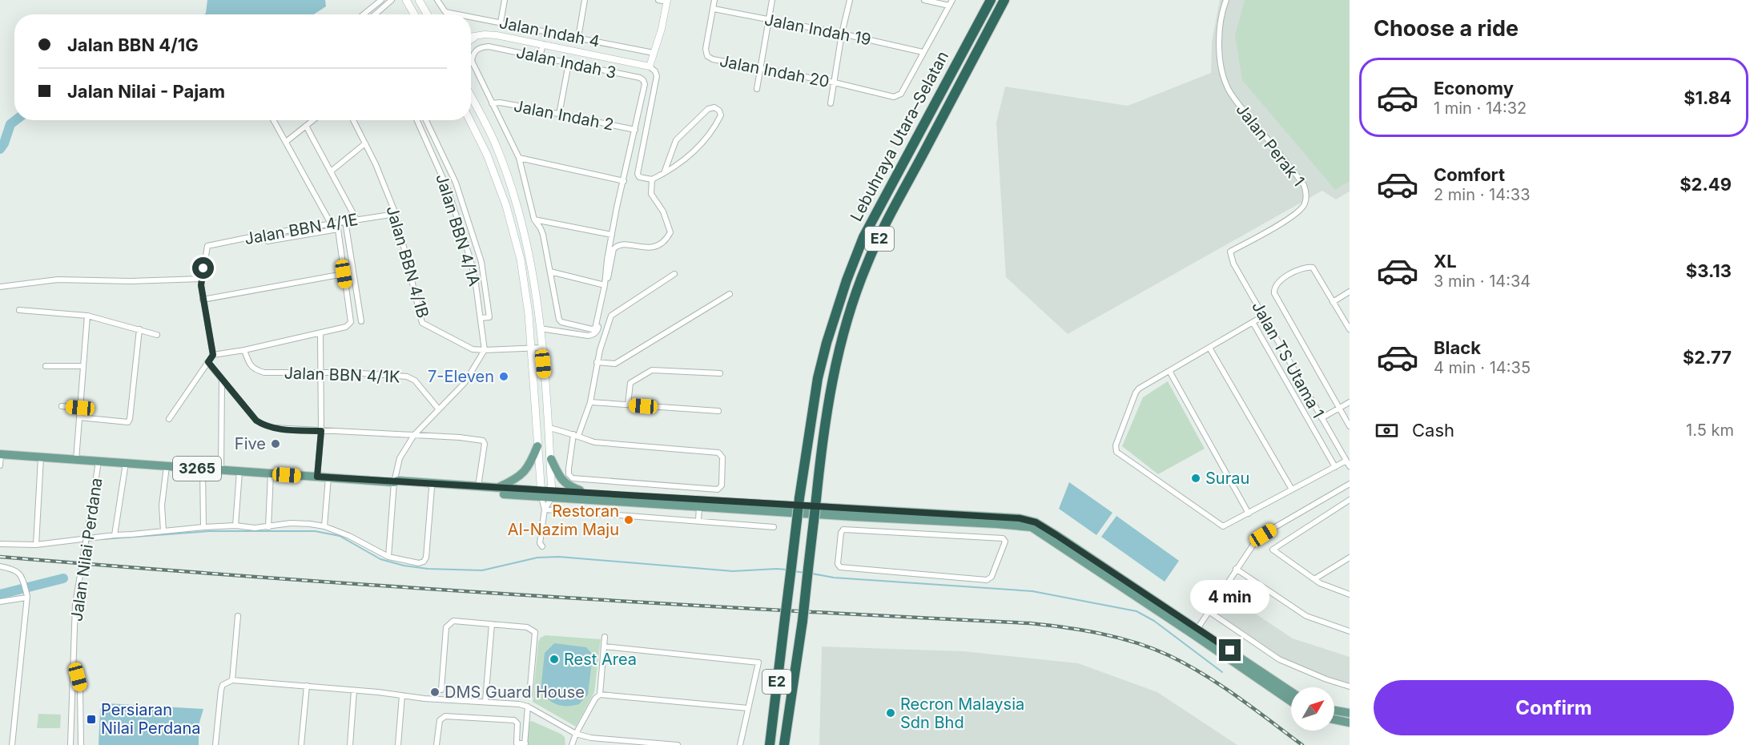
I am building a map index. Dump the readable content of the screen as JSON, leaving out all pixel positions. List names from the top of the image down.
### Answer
{
  "streets": {
    "highway": ["Lebuhraya Utara–Selatan", "E2"],
    "main road": ["3265"],
    "street": [
      "Jalan Indah 19",
      "Jalan Indah 4",
      "Jalan Indah 3",
      "Jalan Indah 20",
      "Jalan Indah 2",
      "Jalan Perak 1",
      "Jalan BBN 4/1E",
      "Jalan BBN 4/1A",
      "Jalan BBN 4/1B",
      "Jalan TS Utama 1",
      "Jalan BBN 4/1K",
      "Jalan Nilai Perdana"
    ]
  },
  "crossings": [
    ["Jalan Indah 19", "Jalan Indah 20"],
    ["Jalan Indah 3", "Jalan Indah 2"],
    ["Jalan Perak 1", "Jalan TS Utama 1"],
    ["Jalan BBN 4/1E", "Jalan BBN 4/1B"],
    ["Jalan BBN 4/1A", "Jalan BBN 4/1B"],
    ["3265", "Jalan Nilai Perdana"]
  ],
  "places": {
    "other": [
      "7-Eleven",
      "Five",
      "Surau",
      "Restoran Al-Nazim Maju",
      "Rest Area",
      "DMS Guard House",
      "Recron Malaysia Sdn Bhd"
    ],
    "transit": ["Persiaran Nilai Perdana"]
  },
  "north": "top right",
  "page": {
    "heading": "Choose a ride",
    "banner": ["Jalan BBN 4/1G", "Jalan Nilai - Pajam"],
    "list": [
      {
        "name": "Economy",
        "note": "1 min · 14:32",
        "value": "$1.84"
      },
      {
        "name": "Comfort",
        "note": "2 min · 14:33",
        "value": "$2.49"
      },
      {
        "name": "XL",
        "note": "3 min · 14:34",
        "value": "$3.13"
      },
      {
        "name": "Black",
        "note": "4 min · 14:35",
        "value": "$2.77"
      }
    ],
    "pay": ["Cash", "1.5 km"],
    "bubble": "4 min",
    "buttons": "Confirm"
  }
}
